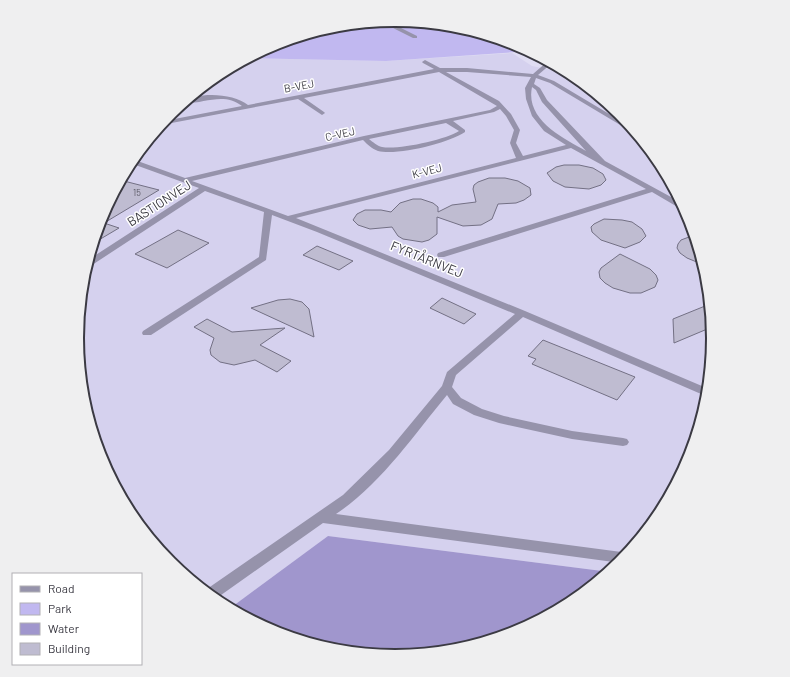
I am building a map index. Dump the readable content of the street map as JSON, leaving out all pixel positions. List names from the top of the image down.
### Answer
{
  "streets": {
    "street": [
      "B-VEJ",
      "C-VEJ",
      "K-VEJ",
      "BASTIONVEJ",
      "FYRTÅRNVEJ"
    ]
  },
  "crossings": [
    ["C-VEJ", "FYRTÅRNVEJ"],
    ["K-VEJ", "FYRTÅRNVEJ"],
    ["BASTIONVEJ", "FYRTÅRNVEJ"]
  ],
  "house_numbers": ["15"],
  "legend": [
    "Road",
    "Park",
    "Water",
    "Building"
  ]
}
